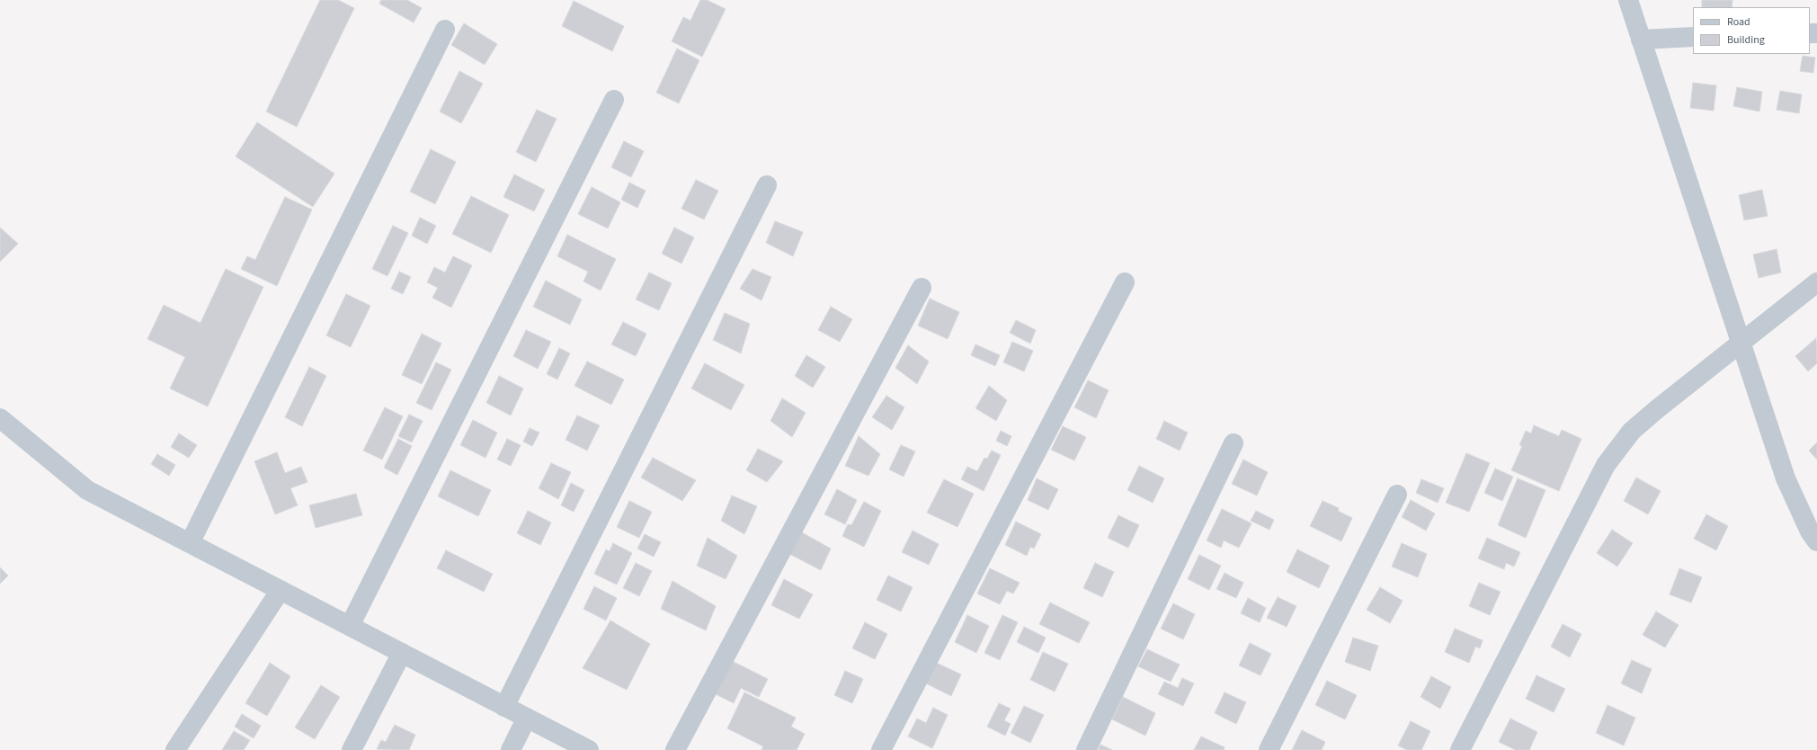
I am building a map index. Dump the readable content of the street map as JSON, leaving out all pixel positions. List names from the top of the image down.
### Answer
{
  "legend": ["Road", "Building"]
}
